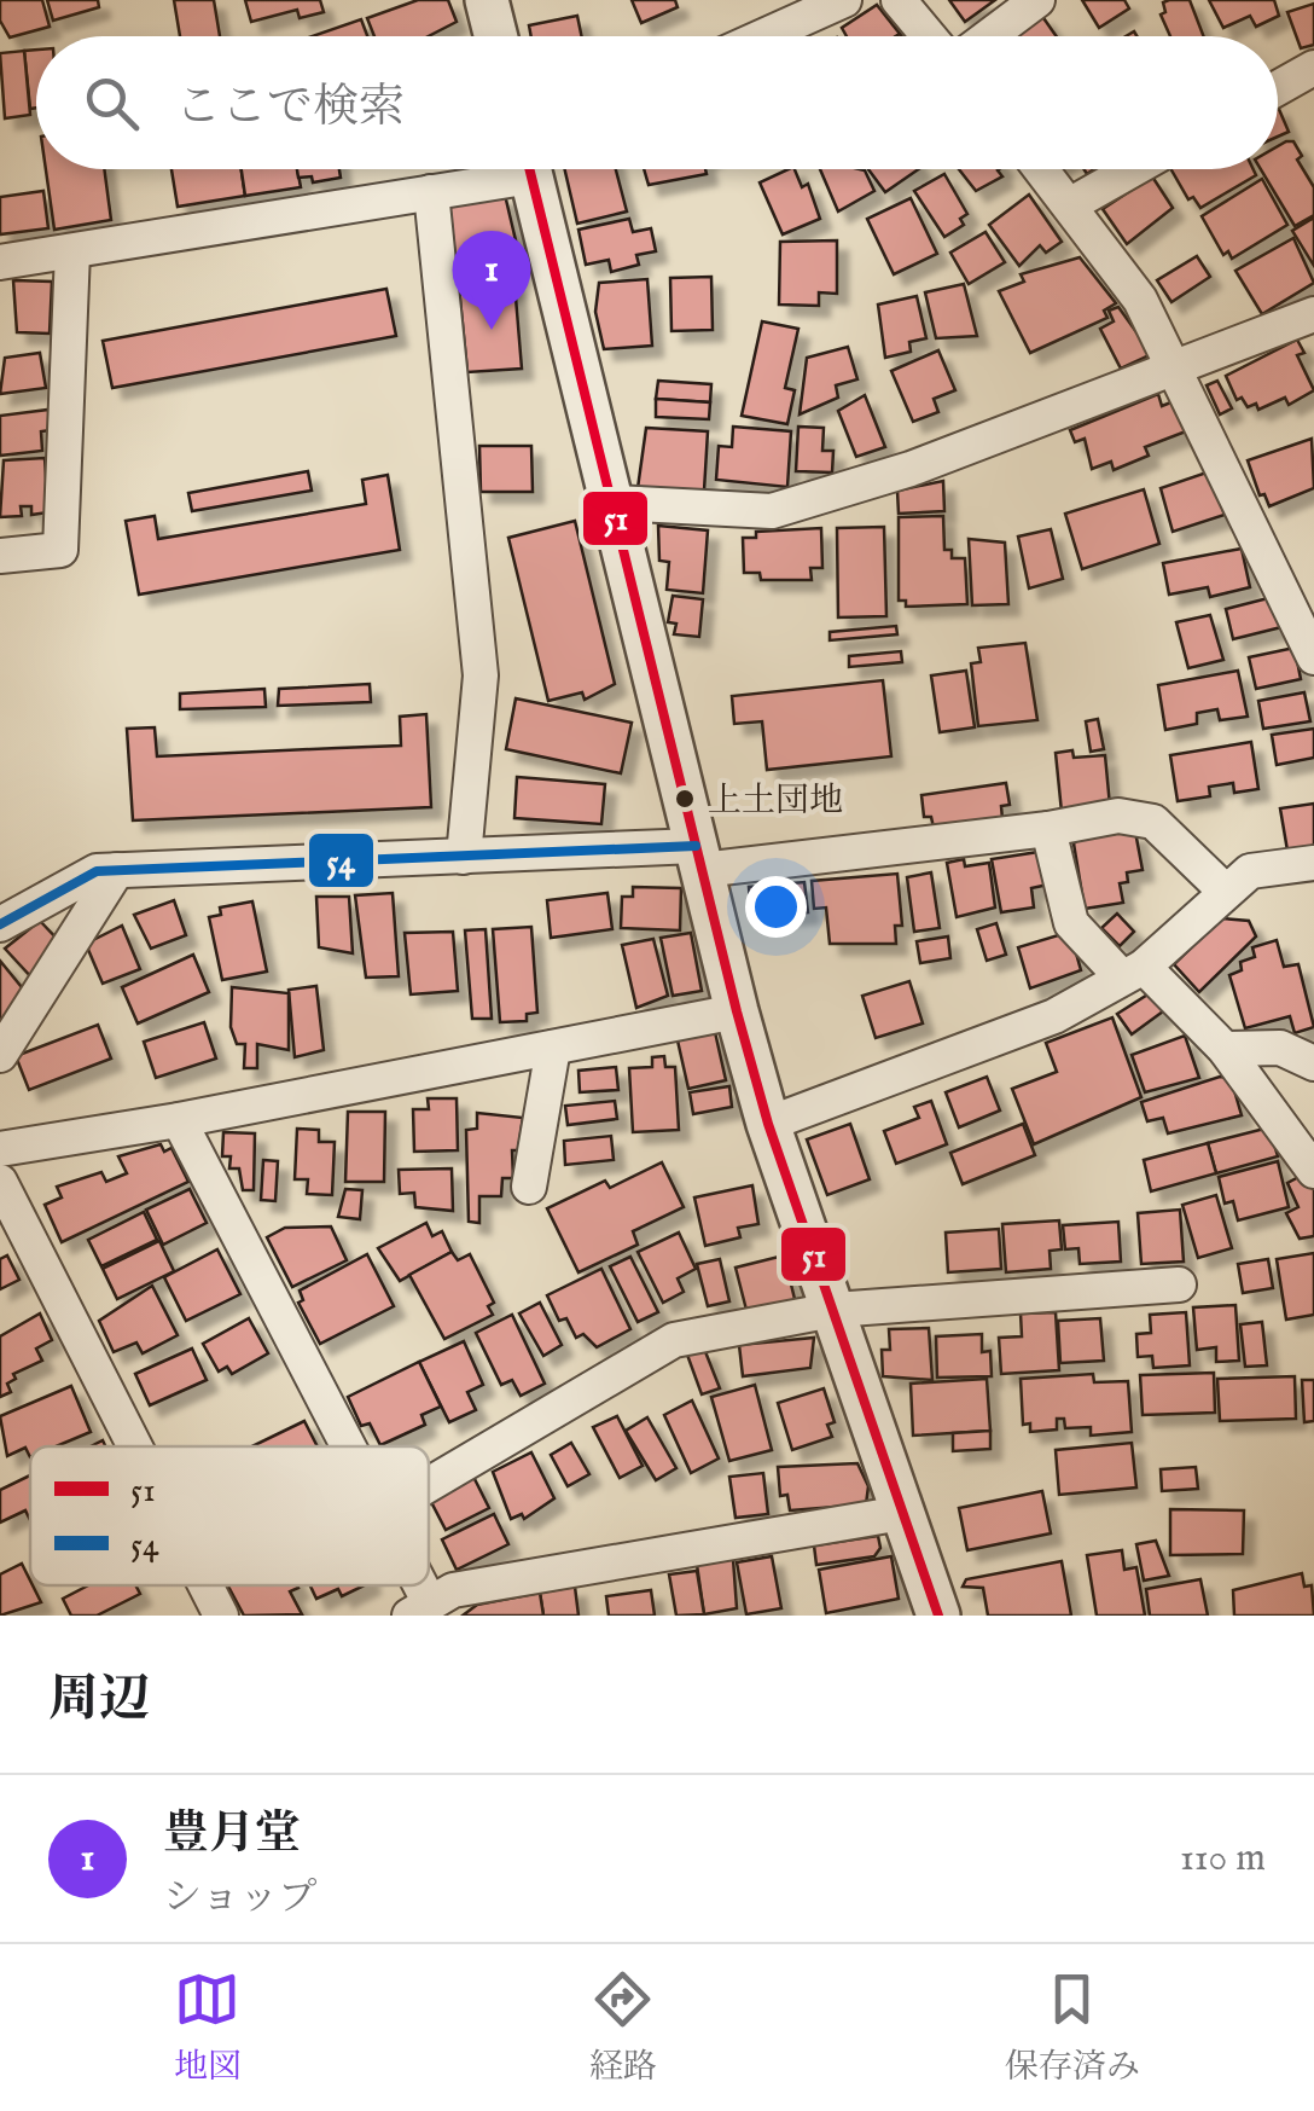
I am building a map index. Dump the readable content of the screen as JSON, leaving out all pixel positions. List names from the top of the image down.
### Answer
{
  "places": ["上土団地"],
  "lines": ["transit line 51", "transit line 54"],
  "legend": ["51", "54"],
  "page": {
    "search": "ここで検索",
    "pins": "1",
    "heading": "周辺",
    "list": [
      {
        "mark": "1",
        "name": "豊月堂",
        "note": "ショップ",
        "value": "110 m"
      }
    ],
    "nav": ["地図", "経路", "保存済み"]
  }
}
